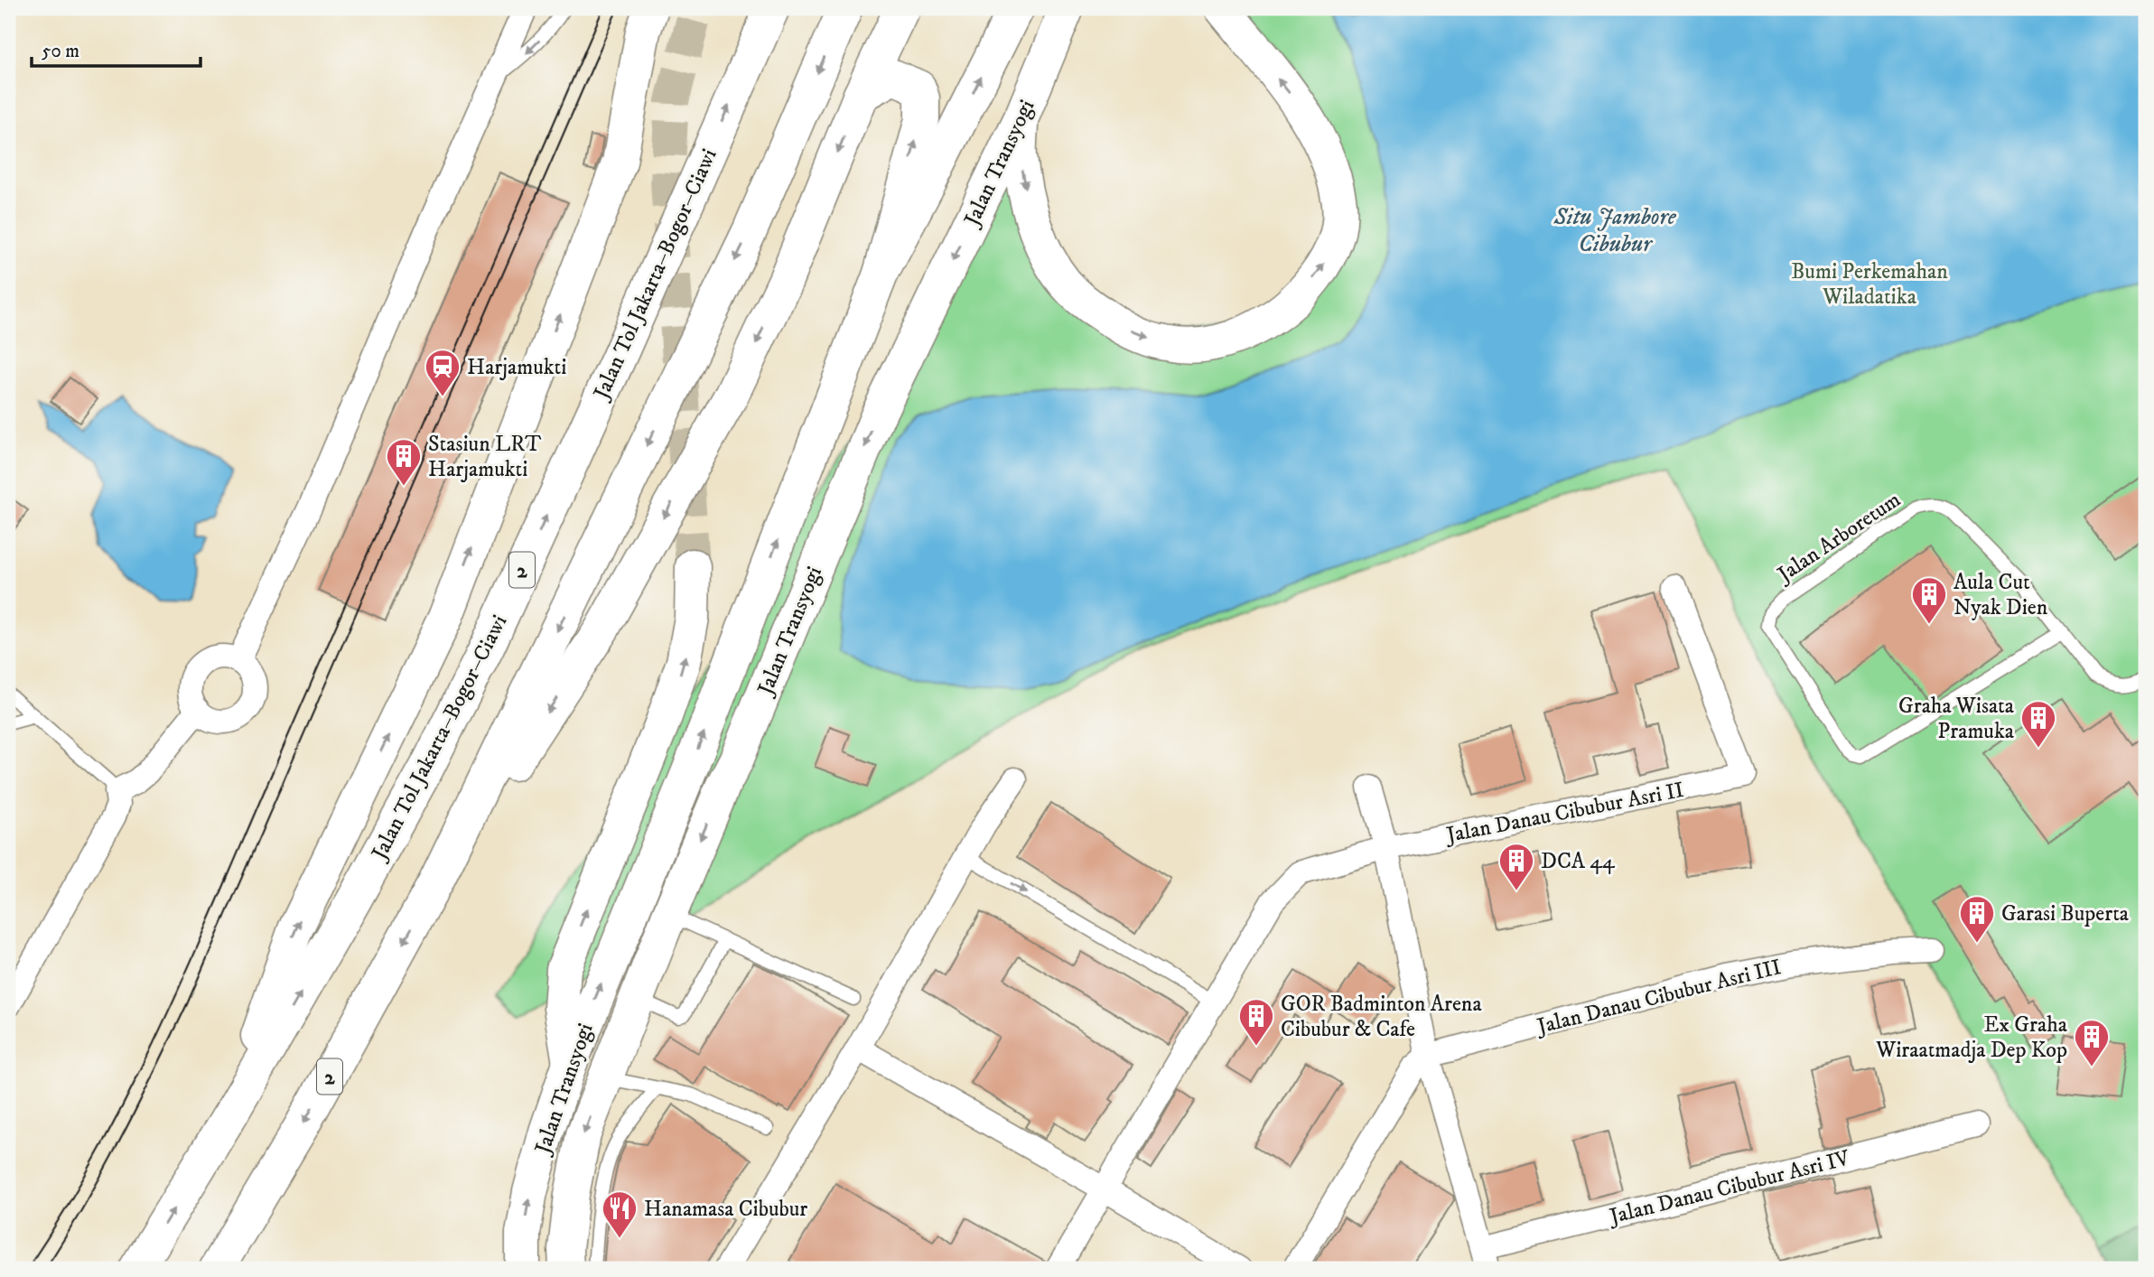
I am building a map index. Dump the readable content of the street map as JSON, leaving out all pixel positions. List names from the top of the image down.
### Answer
{
  "streets": {
    "highway": ["Jalan Transyogi", "Jalan Tol Jakarta–Bogor–Ciawi", "2"],
    "street": ["Jalan Danau Cibubur Asri II", "Jalan Danau Cibubur Asri III", "Jalan Danau Cibubur Asri IV"],
    "lane": ["Jalan Arboretum"]
  },
  "water": ["Situ Jambore Cibubur"],
  "parks": ["Bumi Perkemahan Wiladatika"],
  "places": {
    "station": ["Harjamukti"],
    "building": [
      "Stasiun LRT Harjamukti",
      "Aula Cut Nyak Dien",
      "Graha Wisata Pramuka",
      "DCA 44",
      "Garasi Buperta",
      "GOR Badminton Arena Cibubur & Cafe",
      "Ex Graha Wiraatmadja Dep Kop"
    ],
    "restaurant": ["Hanamasa Cibubur"]
  },
  "scale_bar": "50 m"
}
